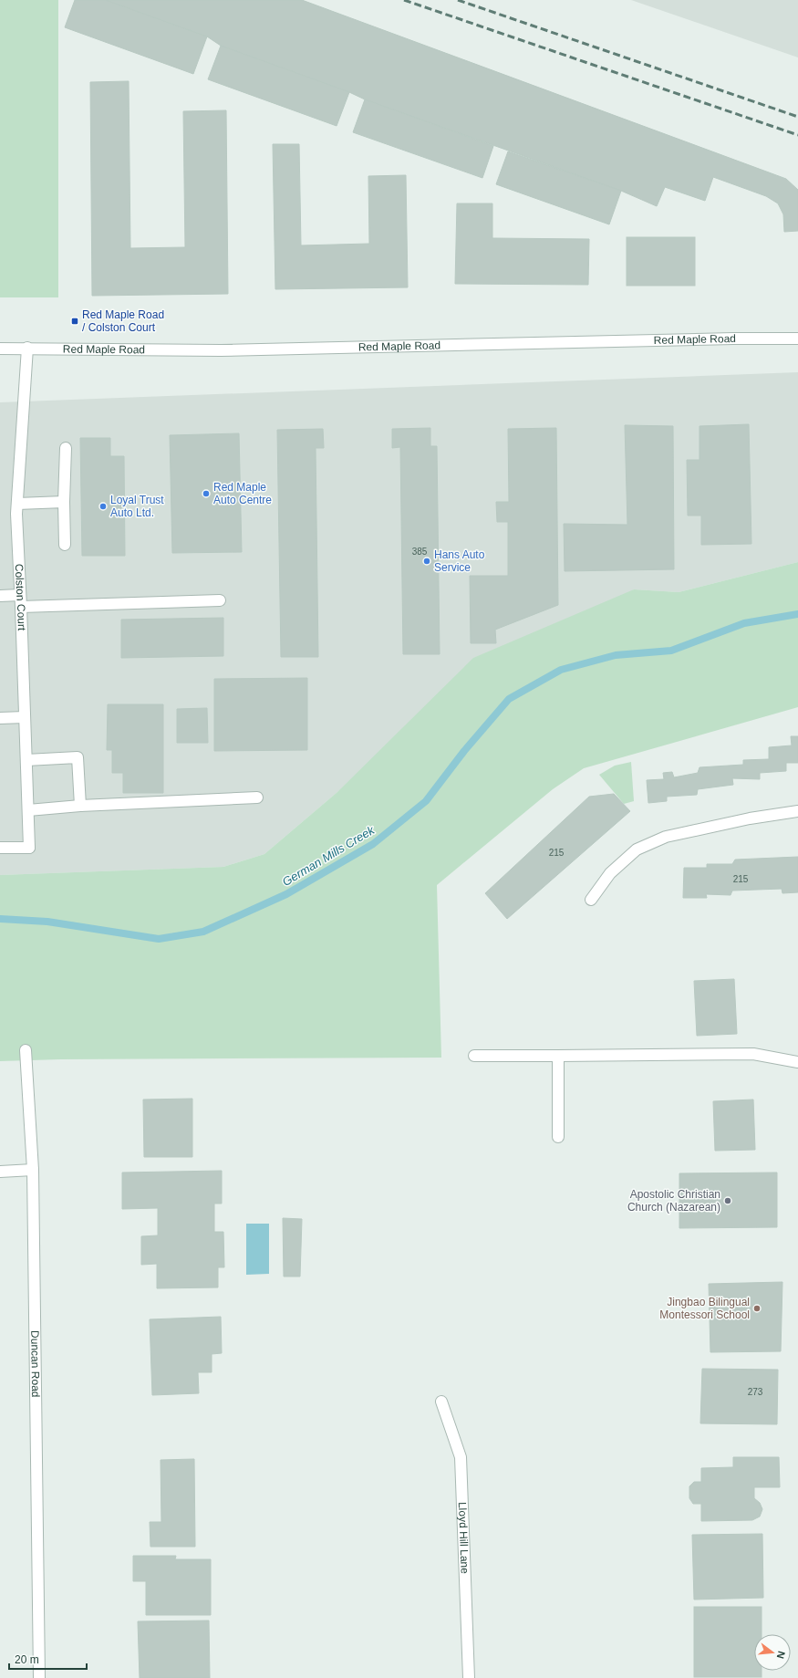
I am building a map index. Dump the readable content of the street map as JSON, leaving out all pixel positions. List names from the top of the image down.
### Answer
{
  "streets": {
    "street": [
      "Red Maple Road",
      "Colston Court",
      "Duncan Road",
      "Lloyd Hill Lane"
    ]
  },
  "crossings": [
    ["Red Maple Road", "Colston Court"]
  ],
  "water": ["German Mills Creek"],
  "places": {
    "transit": ["Red Maple Road / Colston Court"],
    "other": [
      "Red Maple Auto Centre",
      "Loyal Trust Auto Ltd.",
      "Hans Auto Service",
      "Apostolic Christian Church (Nazarean)",
      "Jingbao Bilingual Montessori School"
    ]
  },
  "house_numbers": [
    "385",
    "215",
    "215",
    "273"
  ],
  "scale_bar": "20 m",
  "north": "right"
}
